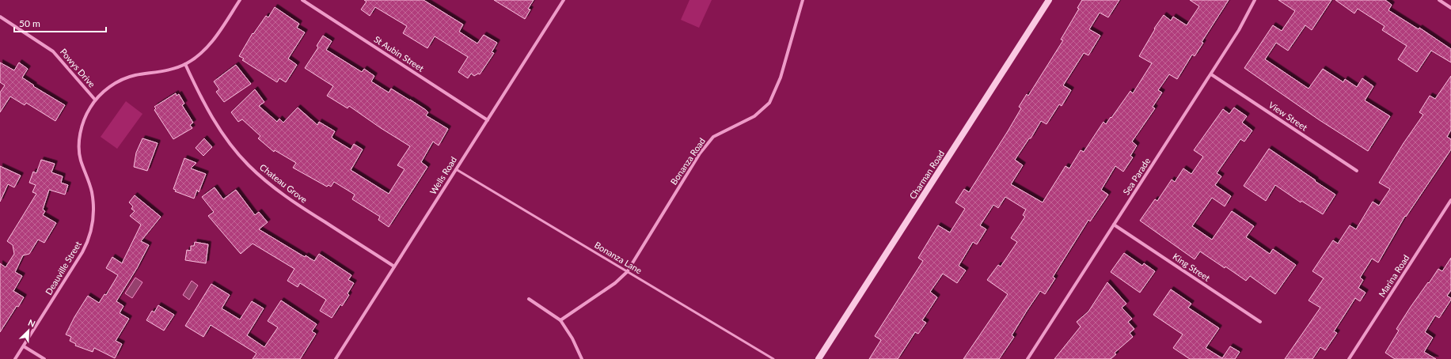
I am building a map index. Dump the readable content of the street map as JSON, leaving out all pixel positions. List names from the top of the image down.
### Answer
{
  "streets": {
    "main road": ["Charman Road"],
    "street": [
      "St Aubin Street",
      "Powys Drive",
      "View Street",
      "Bonanza Road",
      "Wells Road",
      "Sea Parade",
      "Chateau Grove",
      "King Street",
      "Deauville Street",
      "Marina Road"
    ],
    "lane": ["Bonanza Lane"]
  },
  "crossings": [
    ["St Aubin Street", "Wells Road"],
    ["Powys Drive", "Deauville Street"],
    ["View Street", "Sea Parade"],
    ["Bonanza Road", "Bonanza Lane"],
    ["Wells Road", "Chateau Grove"],
    ["Wells Road", "Bonanza Lane"],
    ["Sea Parade", "King Street"],
    ["Chateau Grove", "Deauville Street"]
  ],
  "scale_bar": "50 m",
  "north": "top right"
}
